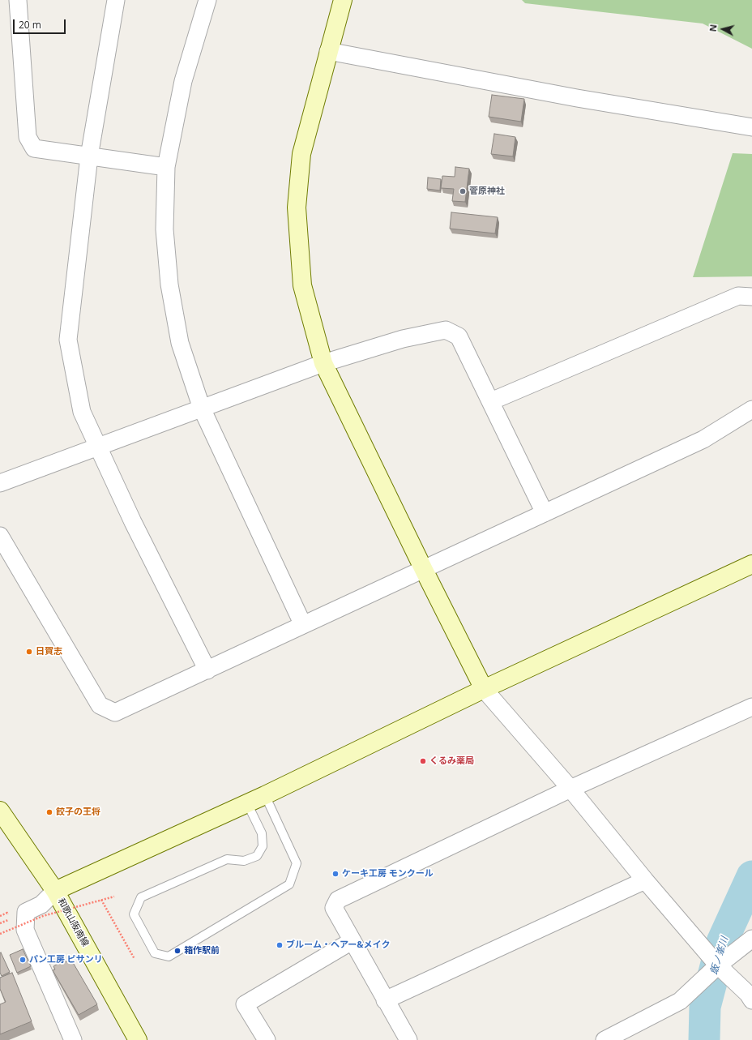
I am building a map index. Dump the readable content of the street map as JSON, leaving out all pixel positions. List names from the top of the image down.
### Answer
{
  "streets": {
    "street": ["和歌山阪南線"]
  },
  "water": ["飯ノ峯川"],
  "places": [
    "菅原神社",
    "日賀志",
    "くるみ薬局",
    "餃子の王将",
    "ケーキ工房 モンクール",
    "ブルーム・ヘアー&メイク",
    "箱作駅前",
    "パン工房 ピサンリ"
  ],
  "scale_bar": "20 m",
  "north": "left"
}
